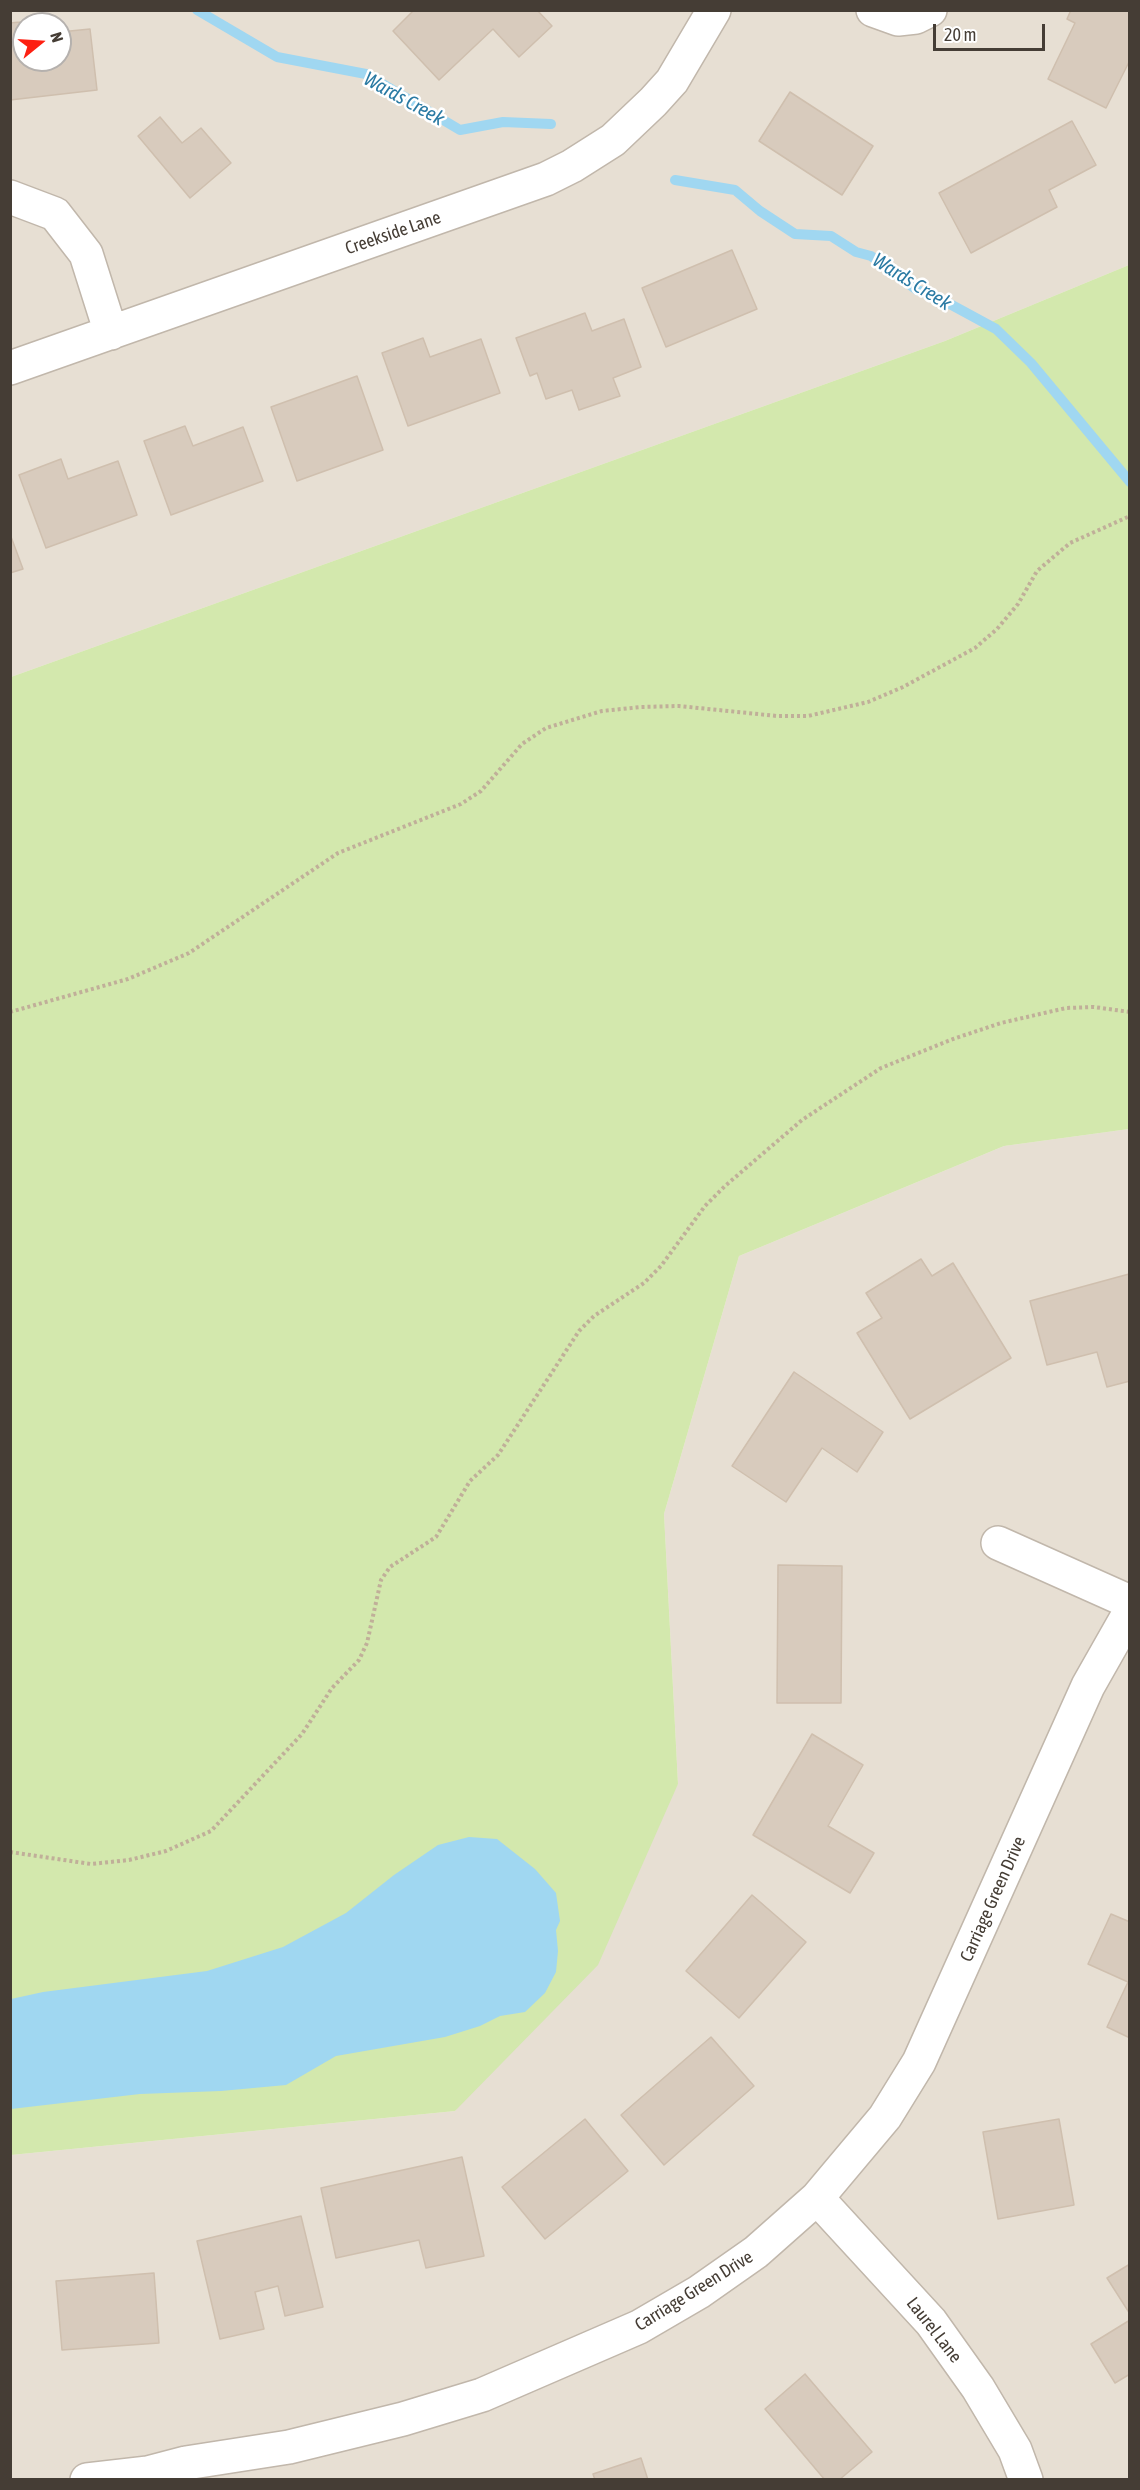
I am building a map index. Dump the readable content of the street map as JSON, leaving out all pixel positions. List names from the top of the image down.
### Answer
{
  "streets": {
    "street": ["Creekside Lane", "Carriage Green Drive", "Laurel Lane"]
  },
  "crossings": [
    ["Carriage Green Drive", "Laurel Lane"]
  ],
  "water": ["Wards Creek"],
  "scale_bar": "20 m",
  "north": "right"
}
